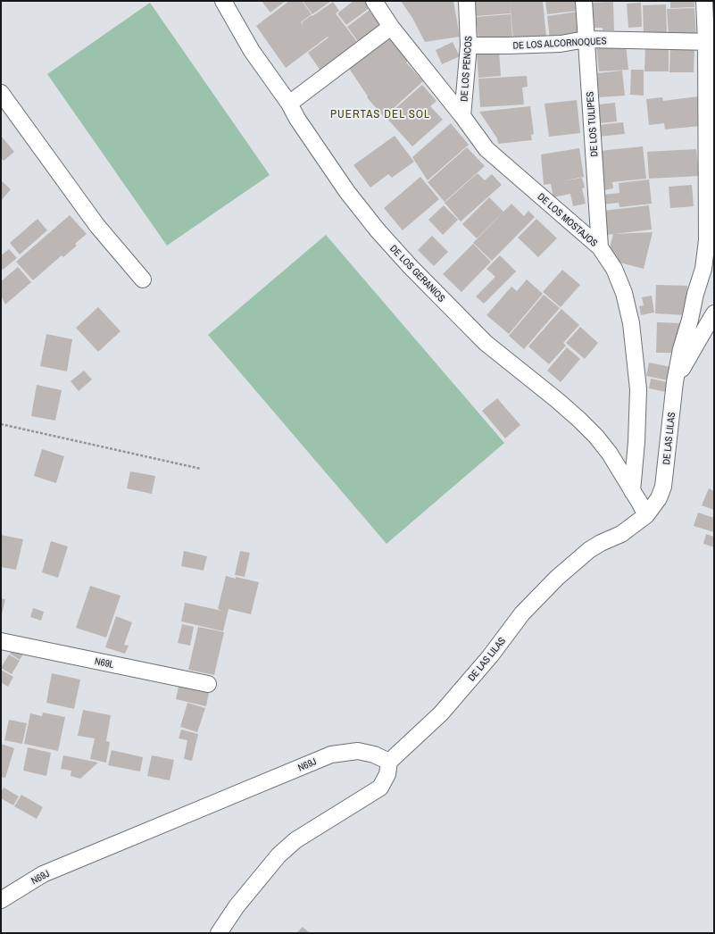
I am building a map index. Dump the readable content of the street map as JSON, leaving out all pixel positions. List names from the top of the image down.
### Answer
{
  "streets": {
    "street": [
      "DE LOS ALCORNOQUES",
      "DE LOS PENCOS",
      "DE LOS TULIPES",
      "DE LOS MOSTAJOS",
      "DE LOS GERANIOS",
      "DE LAS LILAS",
      "N69L",
      "N69J"
    ]
  },
  "crossings": [
    ["DE LOS ALCORNOQUES", "DE LOS PENCOS"],
    ["DE LOS ALCORNOQUES", "DE LOS TULIPES"],
    ["DE LOS ALCORNOQUES", "DE LAS LILAS"],
    ["DE LOS PENCOS", "DE LOS MOSTAJOS"],
    ["DE LOS TULIPES", "DE LOS MOSTAJOS"],
    ["DE LOS MOSTAJOS", "DE LOS GERANIOS"],
    ["DE LOS GERANIOS", "DE LAS LILAS"],
    ["DE LAS LILAS", "N69J"]
  ],
  "districts": ["PUERTAS DEL SOL"]
}
